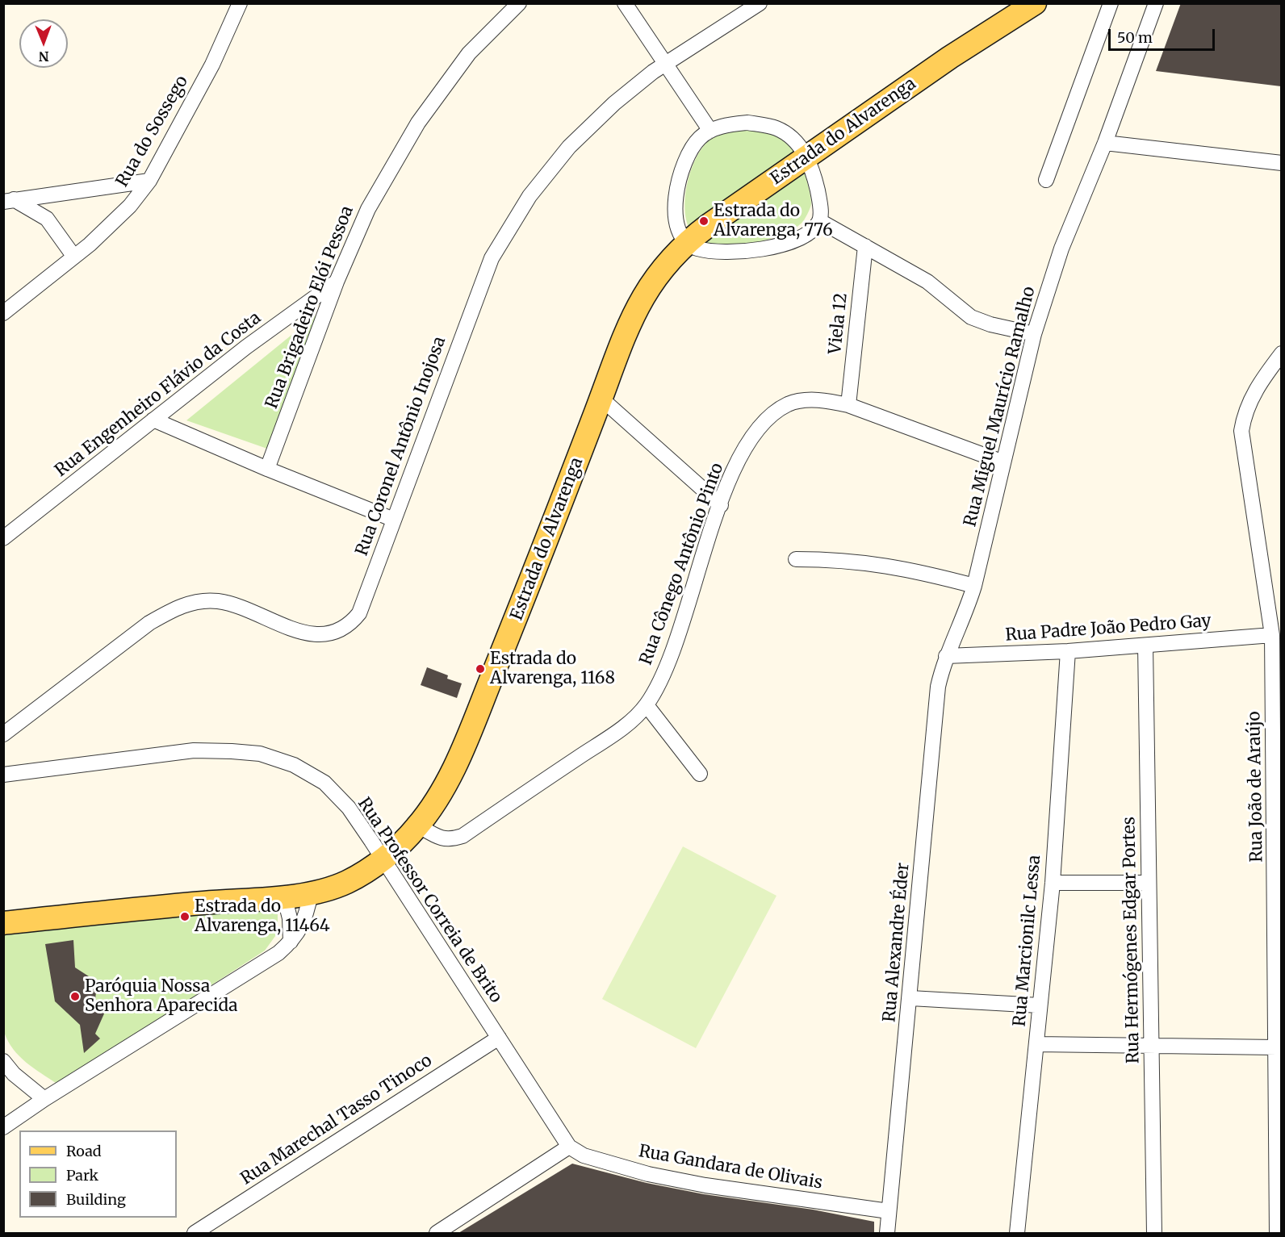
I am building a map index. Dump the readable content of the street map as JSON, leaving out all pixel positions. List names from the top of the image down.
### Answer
{
  "streets": {
    "main road": ["Estrada do Alvarenga"],
    "street": [
      "Rua do Sossego",
      "Rua Brigadeiro Elói Pessoa",
      "Viela 12",
      "Rua Engenheiro Flávio da Costa",
      "Rua Miguel Maurício Ramalho",
      "Rua Coronel Antônio Inojosa",
      "Rua Cônego Antônio Pinto",
      "Rua Padre João Pedro Gay",
      "Rua João de Araújo",
      "Rua Professor Correia de Brito",
      "Rua Hermógenes Edgar Portes",
      "Rua Marcionilc Lessa",
      "Rua Alexandre Éder",
      "Rua Marechal Tasso Tinoco",
      "Rua Gandara de Olivais"
    ]
  },
  "crossings": [
    ["Estrada do Alvarenga", "Rua Cônego Antônio Pinto"],
    ["Estrada do Alvarenga", "Rua Professor Correia de Brito"],
    ["Rua Brigadeiro Elói Pessoa", "Rua Engenheiro Flávio da Costa"],
    ["Viela 12", "Rua Cônego Antônio Pinto"],
    ["Rua Miguel Maurício Ramalho", "Rua Cônego Antônio Pinto"],
    ["Rua Miguel Maurício Ramalho", "Rua Padre João Pedro Gay"],
    ["Rua Miguel Maurício Ramalho", "Rua Alexandre Éder"],
    ["Rua Padre João Pedro Gay", "Rua João de Araújo"],
    ["Rua Padre João Pedro Gay", "Rua Hermógenes Edgar Portes"],
    ["Rua Padre João Pedro Gay", "Rua Marcionilc Lessa"],
    ["Rua Padre João Pedro Gay", "Rua Alexandre Éder"],
    ["Rua Professor Correia de Brito", "Rua Marechal Tasso Tinoco"],
    ["Rua Professor Correia de Brito", "Rua Gandara de Olivais"],
    ["Rua Alexandre Éder", "Rua Gandara de Olivais"]
  ],
  "places": [
    "Estrada do Alvarenga, 776",
    "Estrada do Alvarenga, 1168",
    "Estrada do Alvarenga, 11464",
    "Paróquia Nossa Senhora Aparecida"
  ],
  "legend": ["Road", "Park", "Building"],
  "scale_bar": "50 m",
  "north": "bottom"
}
